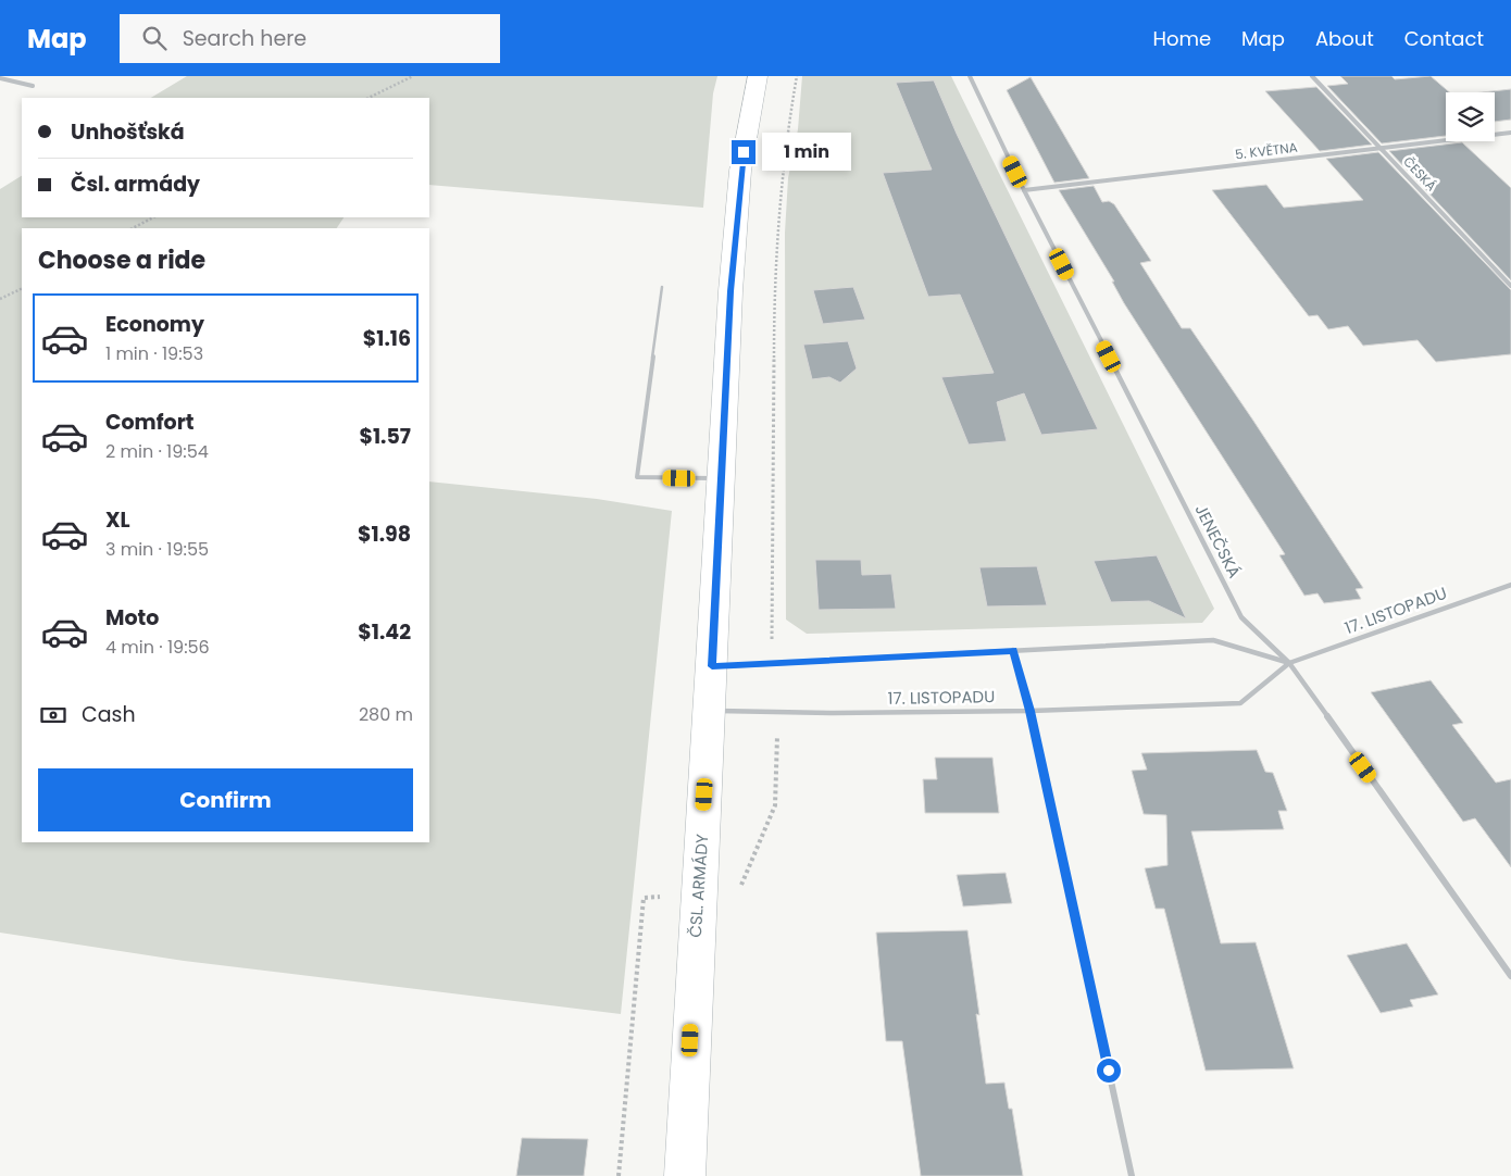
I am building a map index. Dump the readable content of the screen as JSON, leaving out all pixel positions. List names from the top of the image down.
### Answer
{
  "streets": {
    "main road": ["ČSL. ARMÁDY"],
    "street": [
      "5. KVĚTNA",
      "ČESKÁ",
      "JENEČSKÁ",
      "17. LISTOPADU"
    ]
  },
  "crossings": [
    ["5. KVĚTNA", "ČESKÁ"],
    ["5. KVĚTNA", "JENEČSKÁ"],
    ["JENEČSKÁ", "17. LISTOPADU"],
    ["17. LISTOPADU", "ČSL. ARMÁDY"]
  ],
  "page": {
    "header": "Map",
    "search": "Search here",
    "nav": [
      "Home",
      "Map",
      "About",
      "Contact"
    ],
    "banner": ["Unhošťská", "Čsl. armády"],
    "bubble": "1 min",
    "heading": "Choose a ride",
    "list": [
      {
        "name": "Economy",
        "note": "1 min · 19:53",
        "value": "$1.16"
      },
      {
        "name": "Comfort",
        "note": "2 min · 19:54",
        "value": "$1.57"
      },
      {
        "name": "XL",
        "note": "3 min · 19:55",
        "value": "$1.98"
      },
      {
        "name": "Moto",
        "note": "4 min · 19:56",
        "value": "$1.42"
      }
    ],
    "pay": ["Cash", "280 m"],
    "buttons": "Confirm"
  }
}
